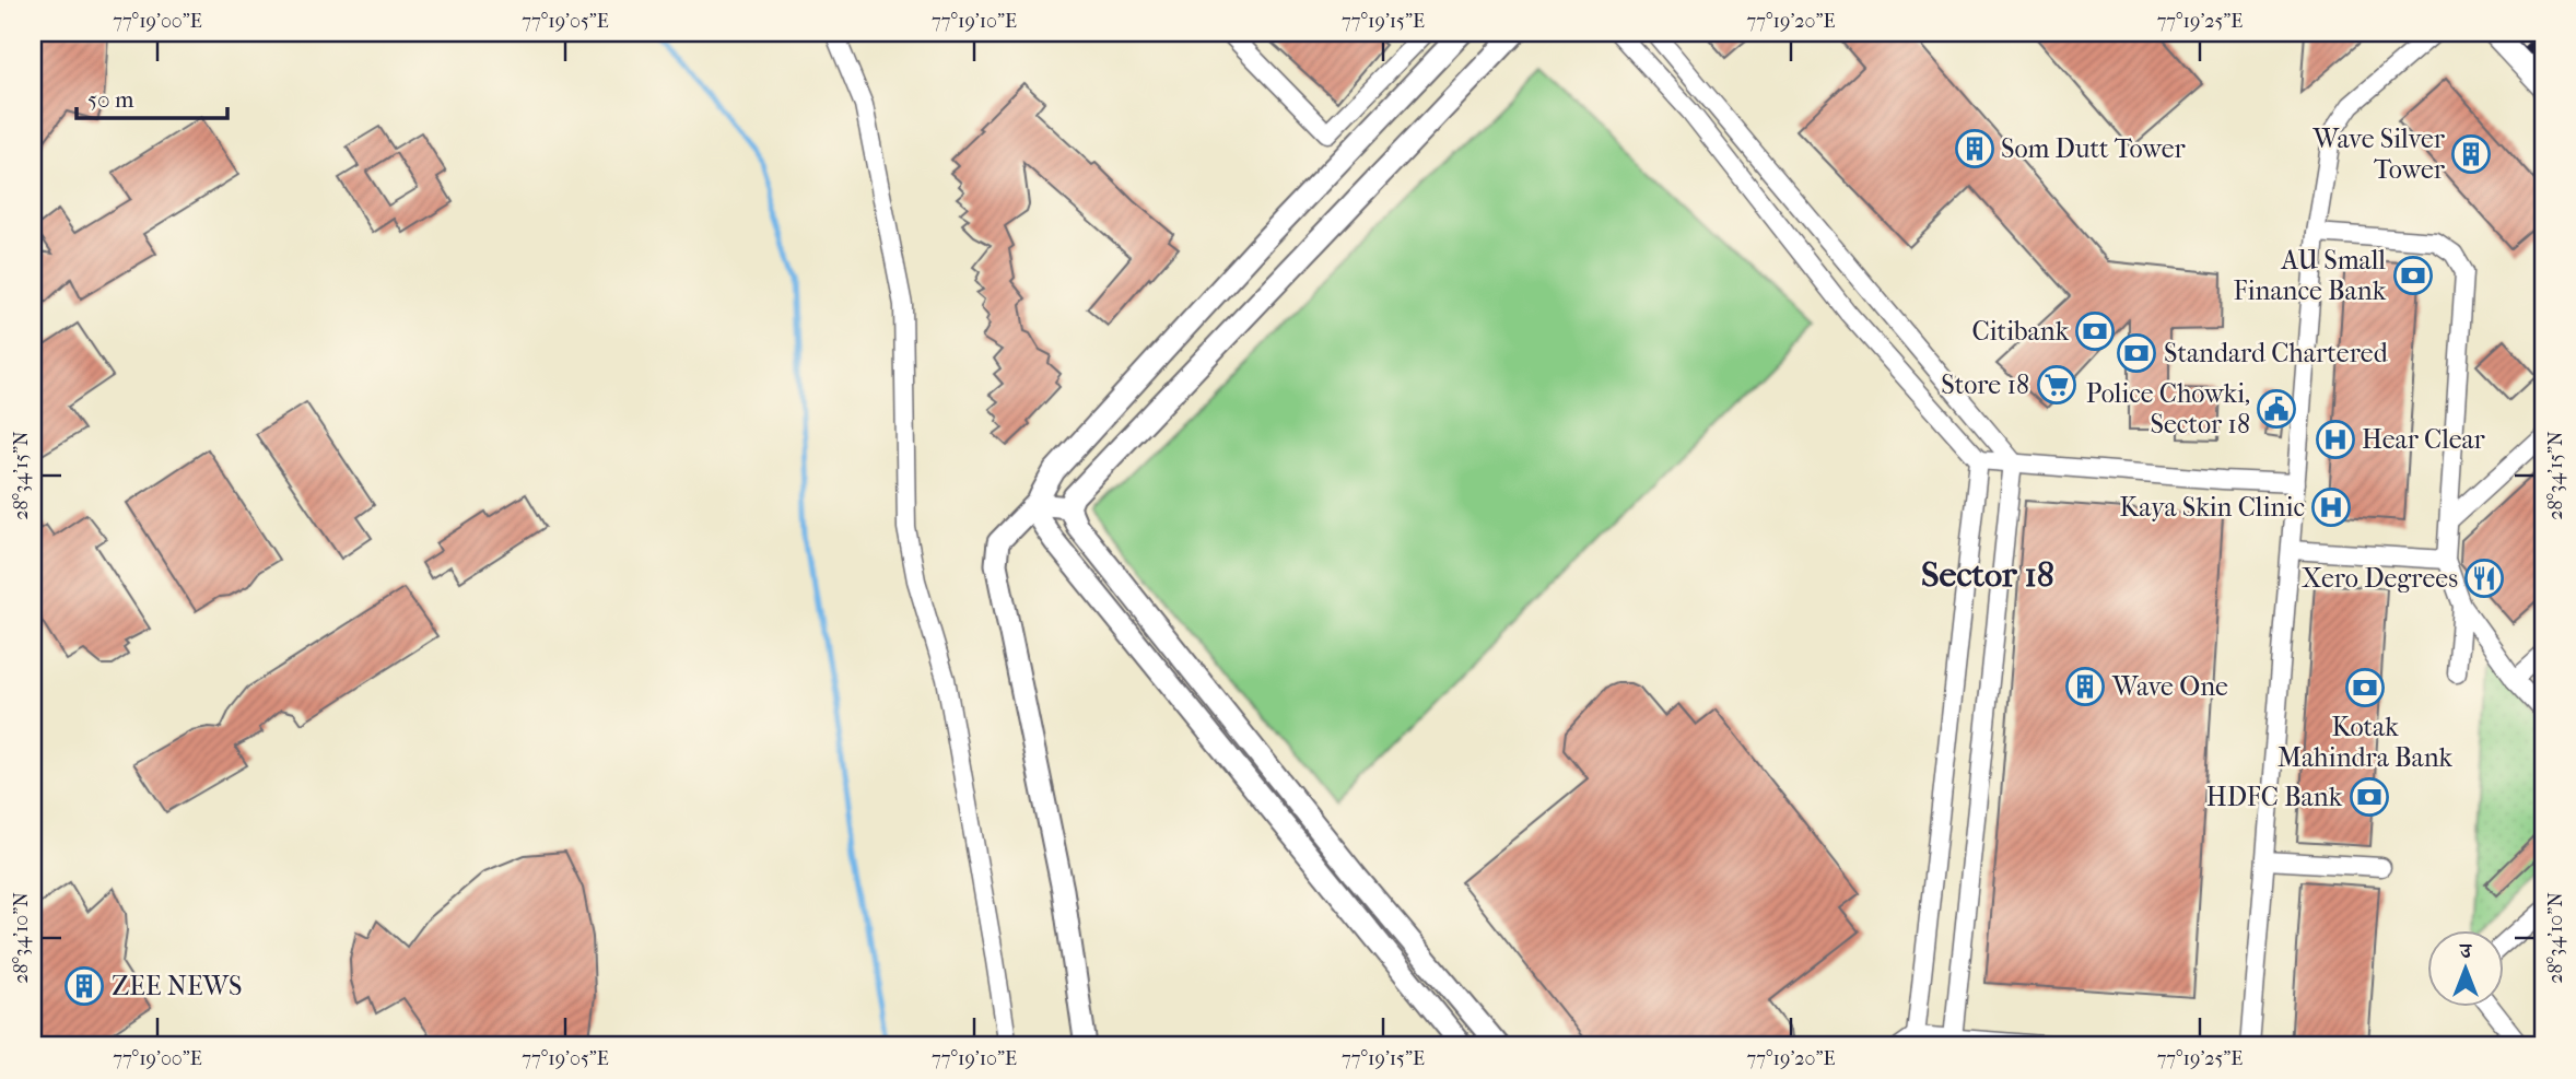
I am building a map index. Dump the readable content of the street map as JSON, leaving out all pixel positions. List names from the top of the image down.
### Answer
{
  "districts": ["Sector 18"],
  "places": {
    "building": [
      "Som Dutt Tower",
      "Wave Silver Tower",
      "Wave One",
      "ZEE NEWS"
    ],
    "bank": [
      "AU Small Finance Bank",
      "Citibank",
      "Standard Chartered",
      "Kotak Mahindra Bank",
      "HDFC Bank"
    ],
    "supermarket": ["Store 18"],
    "public building": ["Police Chowki, Sector 18"],
    "hospital": ["Hear Clear", "Kaya Skin Clinic"],
    "restaurant": ["Xero Degrees"]
  },
  "scale_bar": "50 m",
  "north": "top",
  "coordinates": [
    "77°19'00\"E",
    "77°19'05\"E",
    "77°19'10\"E",
    "77°19'15\"E",
    "77°19'20\"E",
    "77°19'25\"E",
    "28°34'15\"N",
    "28°34'10\"N"
  ]
}
